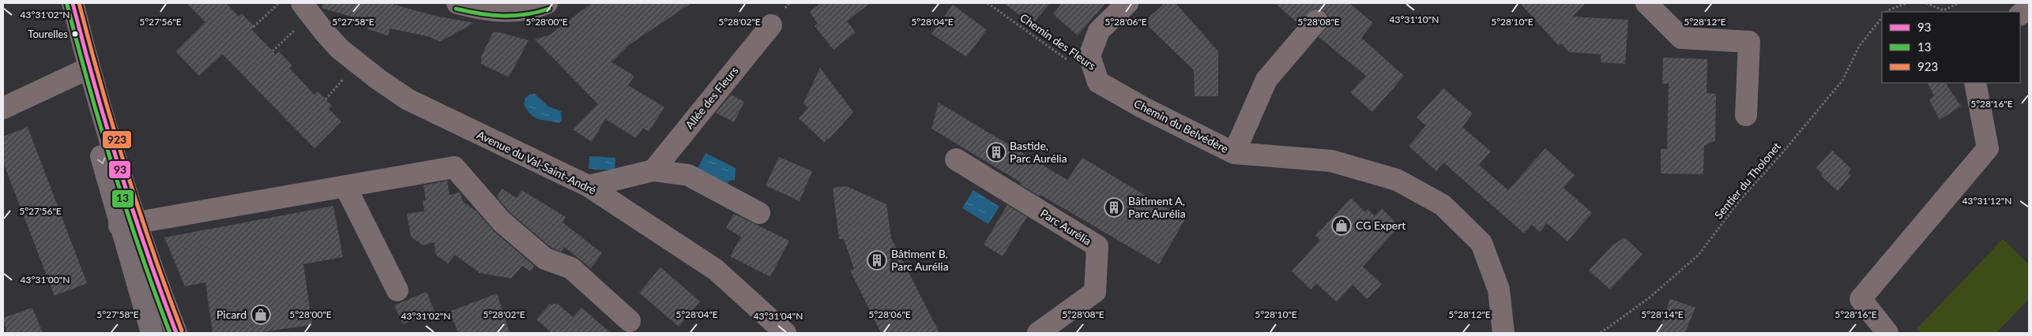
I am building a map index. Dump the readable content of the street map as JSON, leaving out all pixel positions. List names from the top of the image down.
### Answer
{
  "streets": {
    "street": [
      "Allée des Fleurs",
      "Chemin du Belvédère",
      "Avenue du Val-Saint-André",
      "Parc Aurélia"
    ],
    "path": ["Chemin des Fleurs", "Sentier du Tholonet"]
  },
  "crossings": [
    ["Chemin des Fleurs", "Chemin du Belvédère"]
  ],
  "places": {
    "other": ["Tourelles"],
    "building": ["Bastide, Parc Aurélia", "Bâtiment A, Parc Aurélia", "Bâtiment B, Parc Aurélia"],
    "shop": ["CG Expert", "Picard"]
  },
  "lines": ["transit line 93", "transit line 923", "transit line 13"],
  "legend": ["93", "13", "923"],
  "coordinates": [
    "43°31'02\"N",
    "43°31'10\"N",
    "5°27'56\"E",
    "5°27'58\"E",
    "5°28'00\"E",
    "5°28'02\"E",
    "5°28'04\"E",
    "5°28'06\"E",
    "5°28'08\"E",
    "5°28'10\"E",
    "5°28'12\"E",
    "5°28'16\"E",
    "43°31'12\"N",
    "43°31'00\"N",
    "5°28'14\"E",
    "43°31'04\"N"
  ]
}
